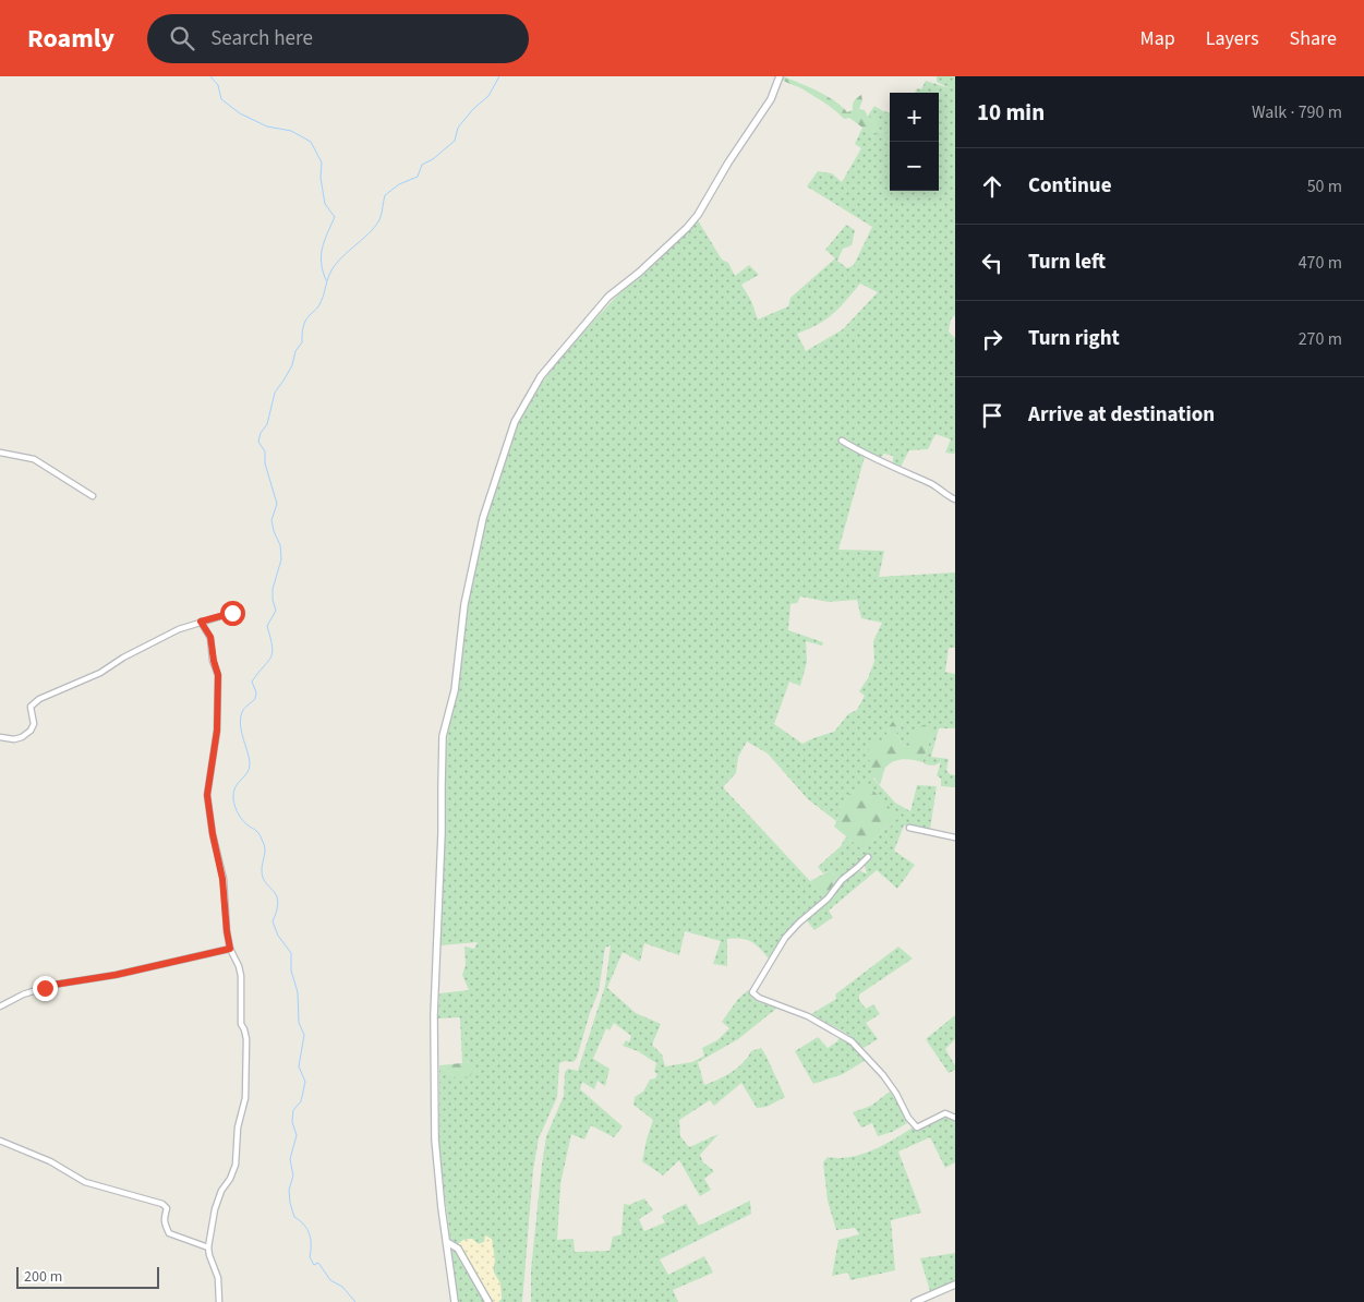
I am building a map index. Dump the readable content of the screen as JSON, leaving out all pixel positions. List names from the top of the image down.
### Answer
{
  "scale_bar": "200 m",
  "page": {
    "header": "Roamly",
    "search": "Search here",
    "nav": ["Map", "Layers", "Share"],
    "heading": ["10 min", "Walk · 790 m"],
    "map_buttons": ["+", "−"],
    "list": [
      ["Continue", "50 m"],
      ["Turn left", "470 m"],
      ["Turn right", "270 m"],
      "Arrive at destination"
    ],
    "scale": "200 m"
  }
}
